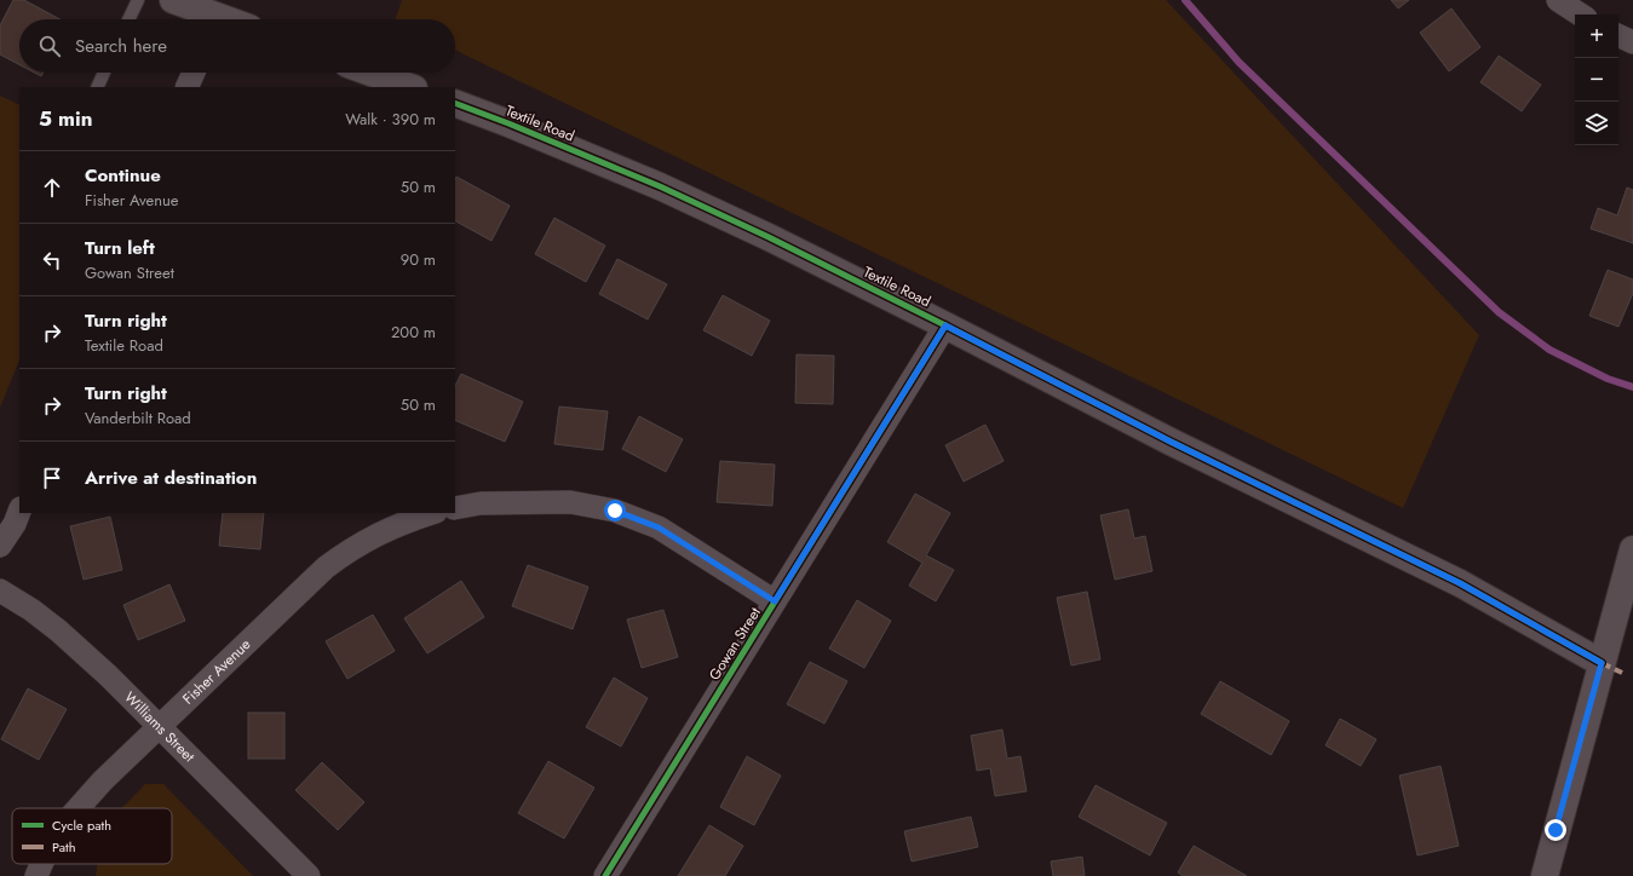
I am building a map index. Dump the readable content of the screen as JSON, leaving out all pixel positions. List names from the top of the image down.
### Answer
{
  "streets": {
    "street": [
      "Textile Road",
      "Gowan Street",
      "Fisher Avenue",
      "Williams Street"
    ]
  },
  "crossings": [
    ["Textile Road", "Gowan Street"],
    ["Fisher Avenue", "Williams Street"]
  ],
  "legend": ["Cycle path", "Path"],
  "page": {
    "map_buttons": ["+", "−"],
    "search": "Search here",
    "heading": ["5 min", "Walk · 390 m"],
    "list": [
      ["Continue", "Fisher Avenue", "50 m"],
      ["Turn left", "Gowan Street", "90 m"],
      ["Turn right", "Textile Road", "200 m"],
      ["Turn right", "Vanderbilt Road", "50 m"],
      "Arrive at destination"
    ]
  }
}
